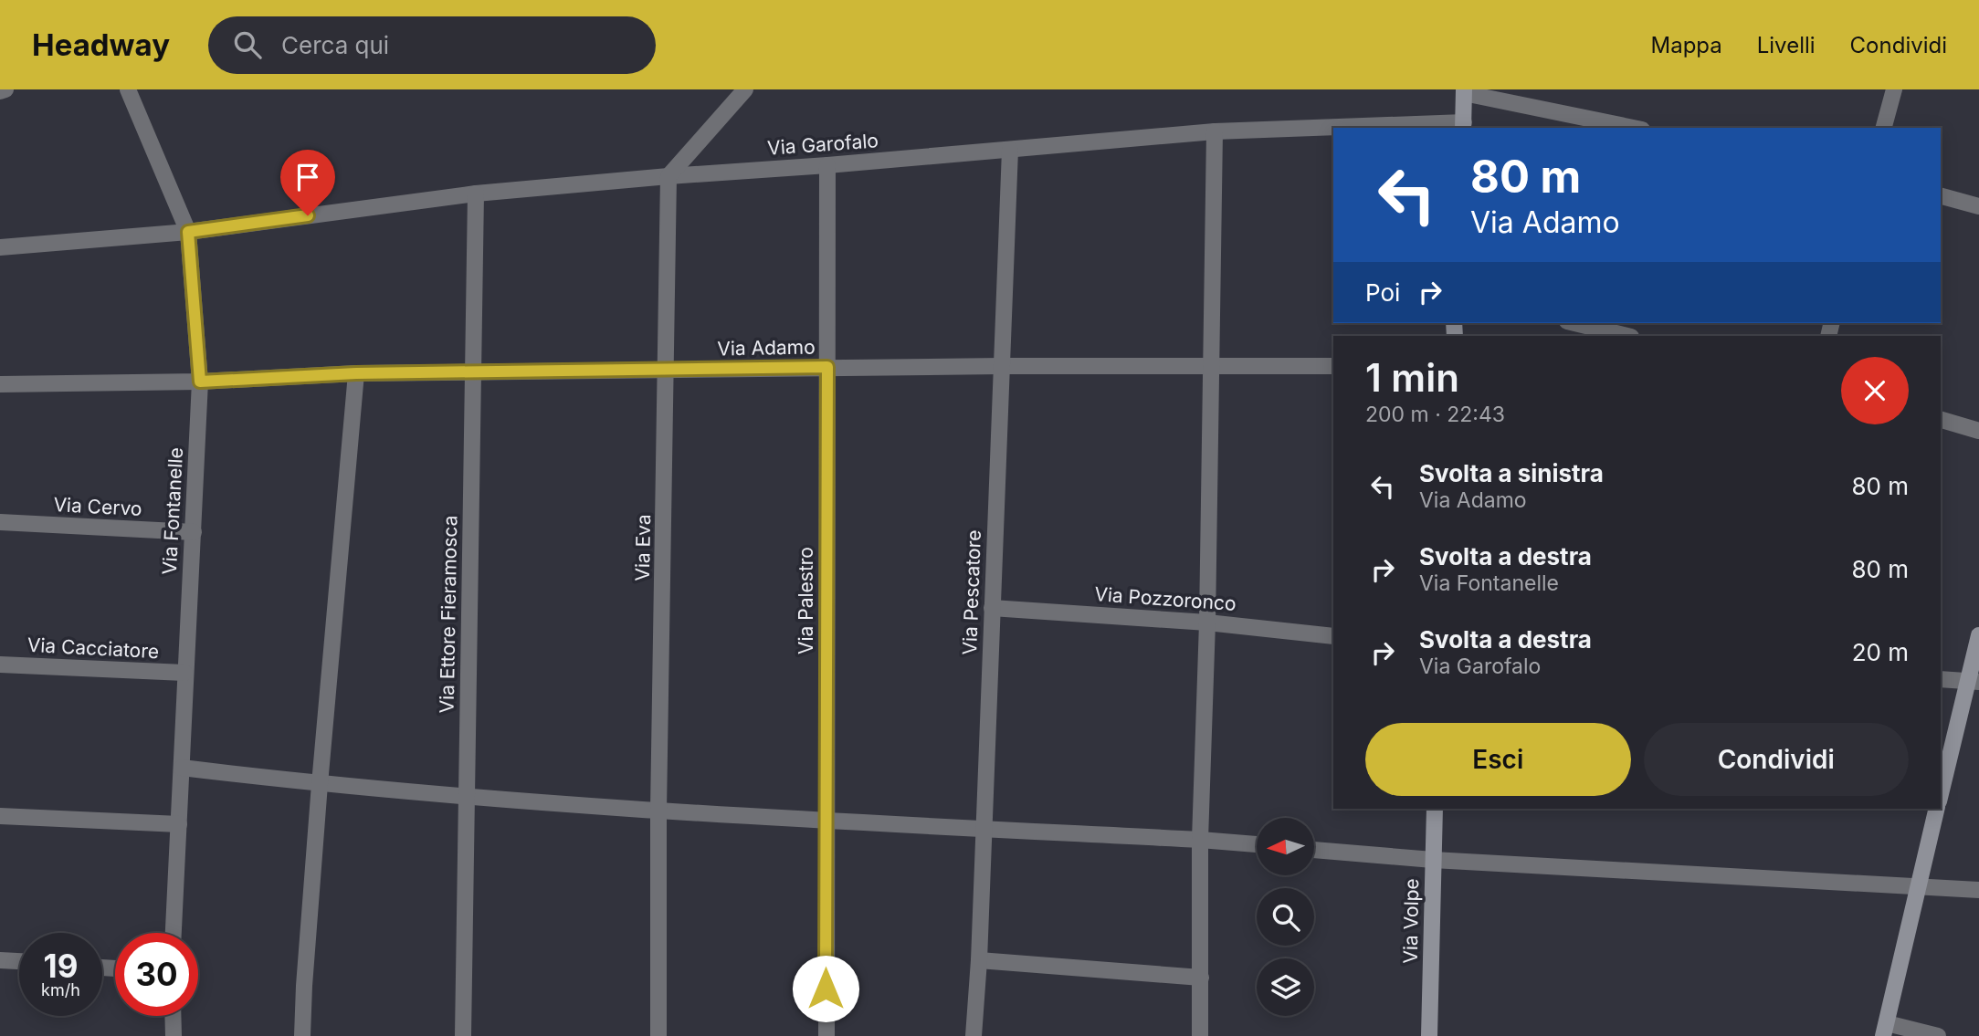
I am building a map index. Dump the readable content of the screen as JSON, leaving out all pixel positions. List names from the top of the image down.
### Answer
{
  "streets": {
    "main road": ["Via Volpe"],
    "street": [
      "Via Garofalo",
      "Via Adamo",
      "Via Cervo",
      "Via Fontanelle",
      "Via Eva",
      "Via Pescatore",
      "Via Pozzoronco",
      "Via Palestro",
      "Via Ettore Fieramosca",
      "Via Cacciatore"
    ]
  },
  "crossings": [
    ["Via Garofalo", "Via Fontanelle"],
    ["Via Garofalo", "Via Eva"],
    ["Via Garofalo", "Via Pescatore"],
    ["Via Garofalo", "Via Palestro"],
    ["Via Garofalo", "Via Ettore Fieramosca"],
    ["Via Adamo", "Via Fontanelle"],
    ["Via Adamo", "Via Eva"],
    ["Via Adamo", "Via Pescatore"],
    ["Via Adamo", "Via Palestro"],
    ["Via Adamo", "Via Ettore Fieramosca"],
    ["Via Cervo", "Via Fontanelle"],
    ["Via Fontanelle", "Via Cacciatore"],
    ["Via Pescatore", "Via Pozzoronco"]
  ],
  "north": "left",
  "page": {
    "header": "Headway",
    "search": "Cerca qui",
    "nav": ["Mappa", "Livelli", "Condividi"],
    "turn": ["80 m", "Via Adamo"],
    "then": "Poi",
    "heading": ["1 min", "200 m · 22:43"],
    "list": [
      {
        "name": "Svolta a sinistra",
        "note": "Via Adamo",
        "value": "80 m"
      },
      {
        "name": "Svolta a destra",
        "note": "Via Fontanelle",
        "value": "80 m"
      },
      {
        "name": "Svolta a destra",
        "note": "Via Garofalo",
        "value": "20 m"
      }
    ],
    "buttons": ["Esci", "Condividi"],
    "speed": "19 km/h",
    "limit": "30"
  }
}
